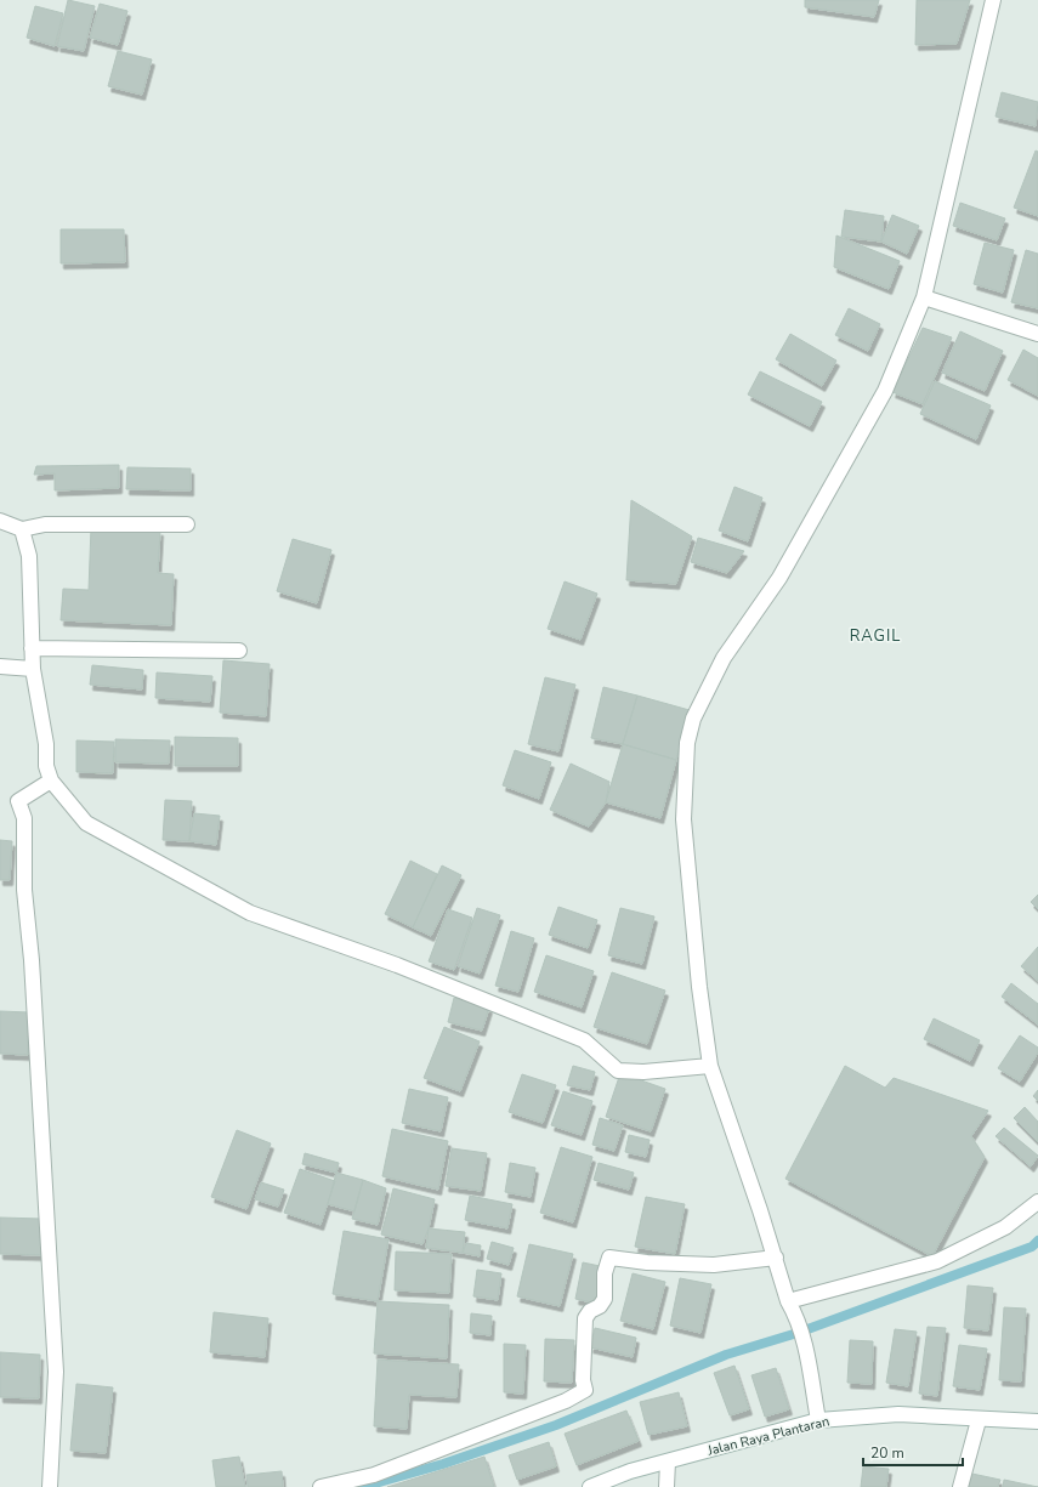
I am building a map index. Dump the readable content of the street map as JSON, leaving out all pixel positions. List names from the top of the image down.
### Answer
{
  "streets": {
    "street": ["Jalan Raya Plantaran"]
  },
  "districts": ["RAGIL"],
  "scale_bar": "20 m"
}
